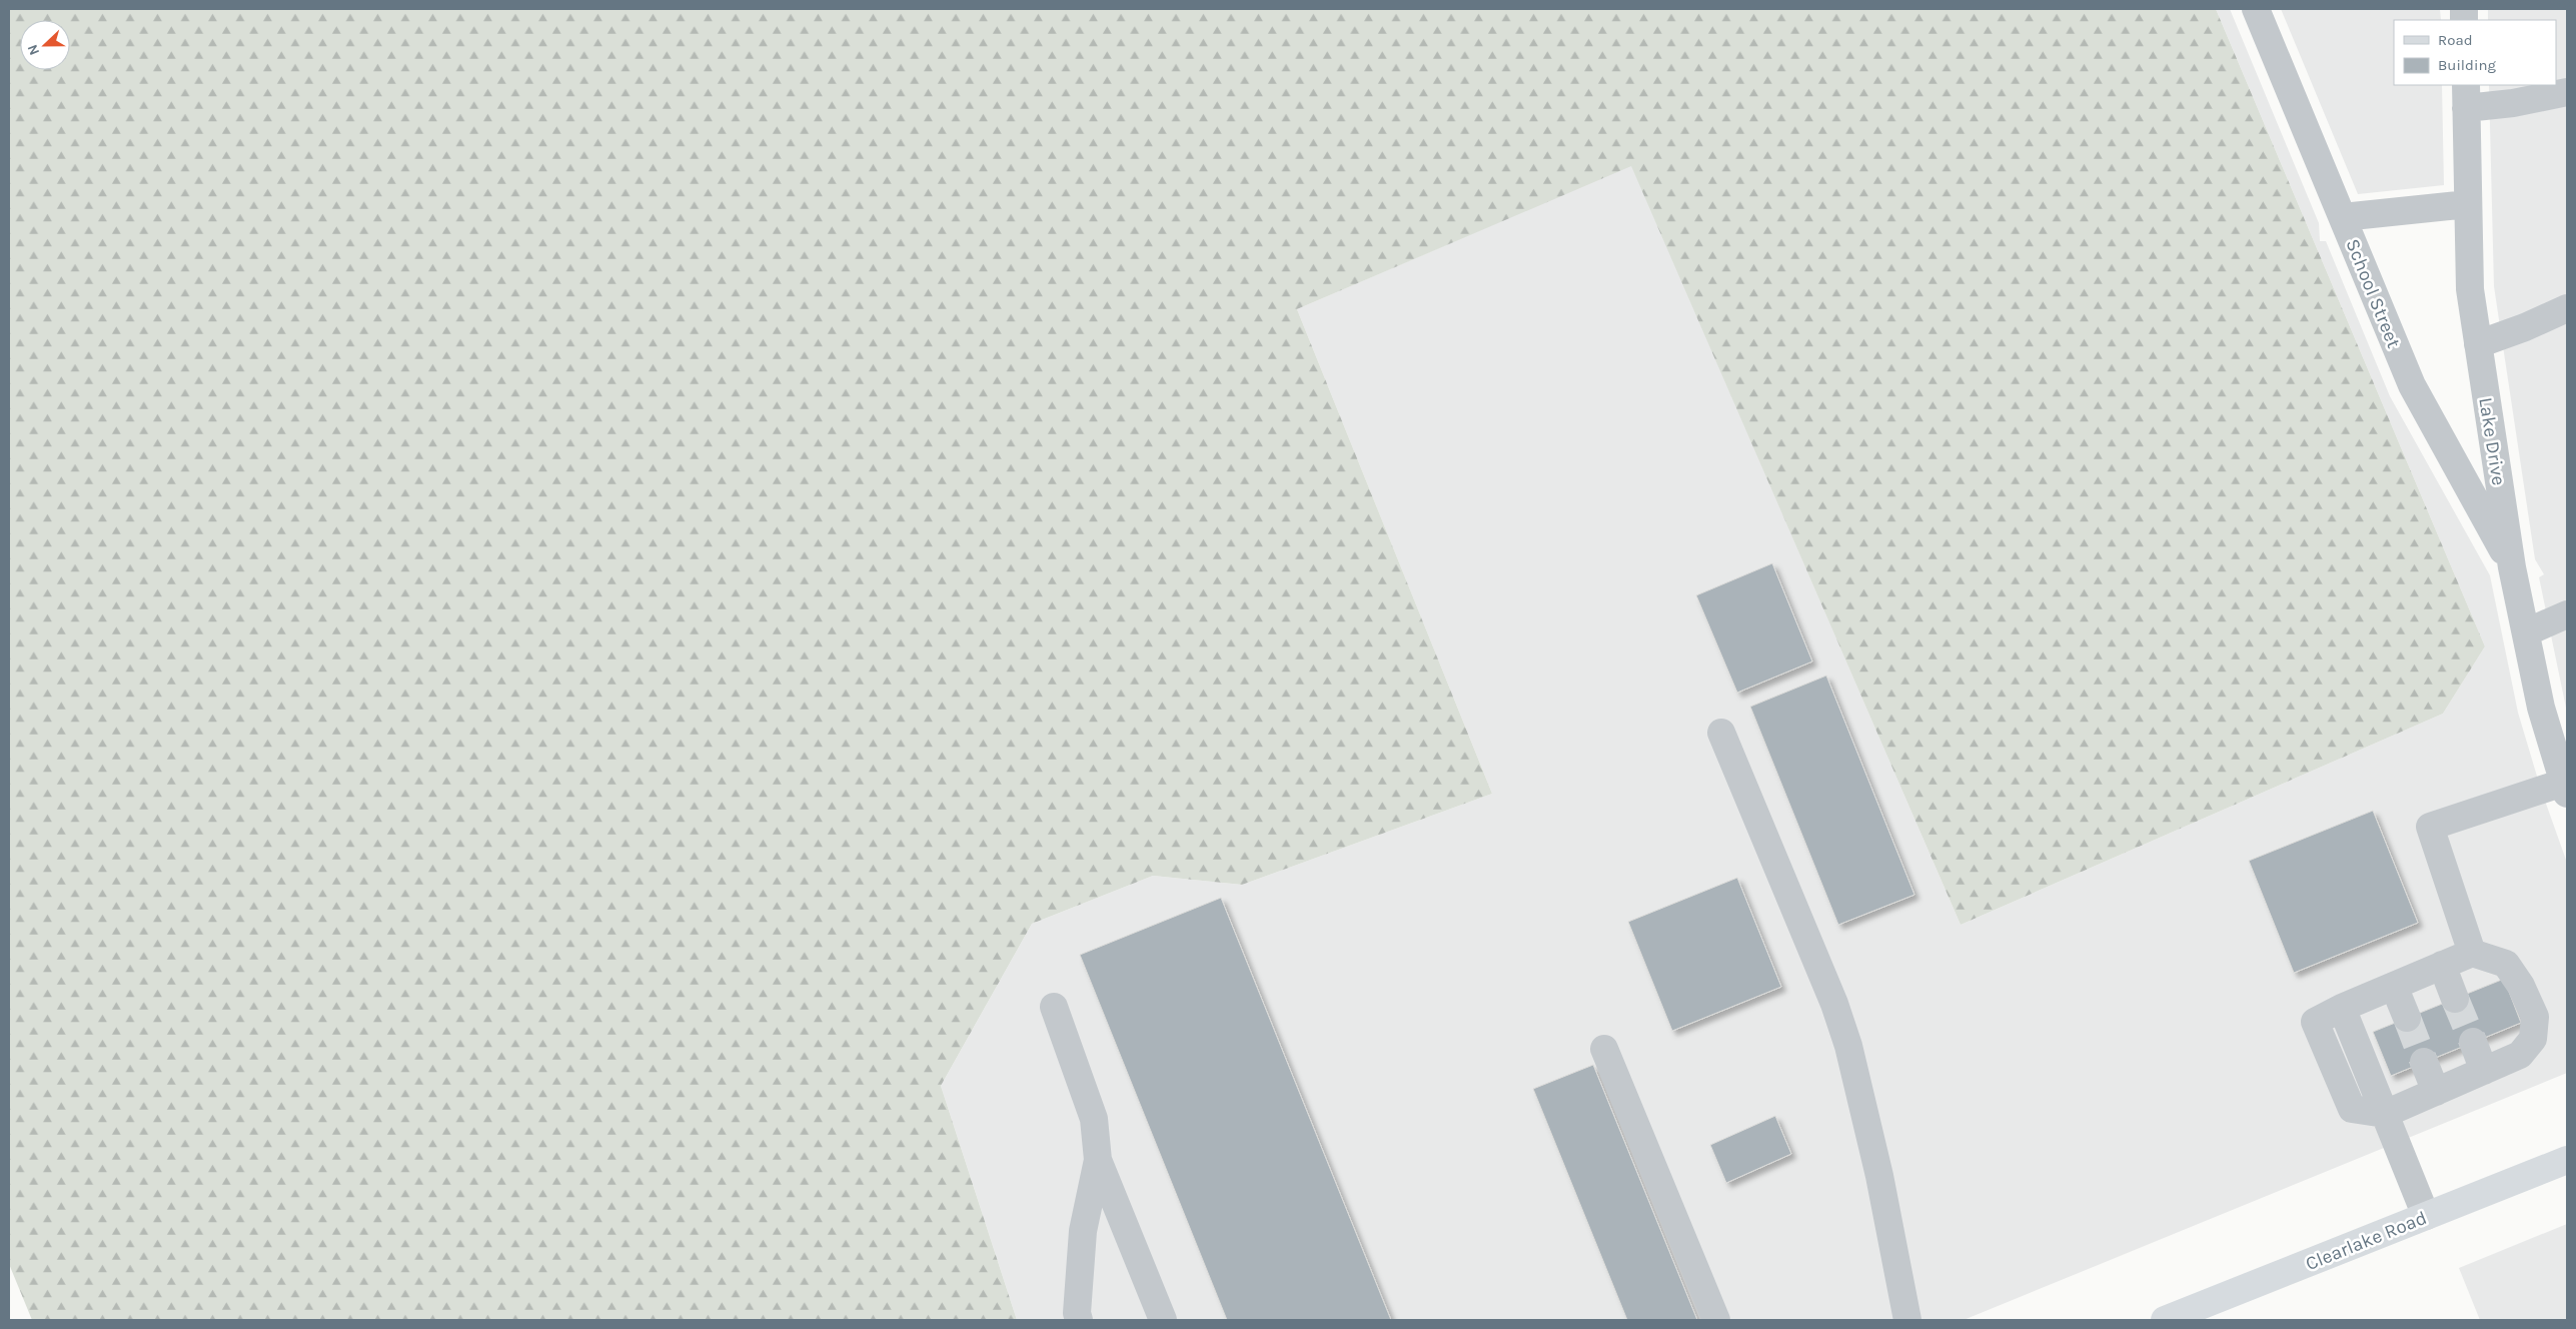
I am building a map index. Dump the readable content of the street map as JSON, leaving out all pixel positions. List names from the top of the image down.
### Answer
{
  "streets": {
    "main road": ["Clearlake Road"],
    "street": ["School Street", "Lake Drive"]
  },
  "crossings": [
    ["School Street", "Lake Drive"]
  ],
  "legend": ["Road", "Building"],
  "north": "left"
}
